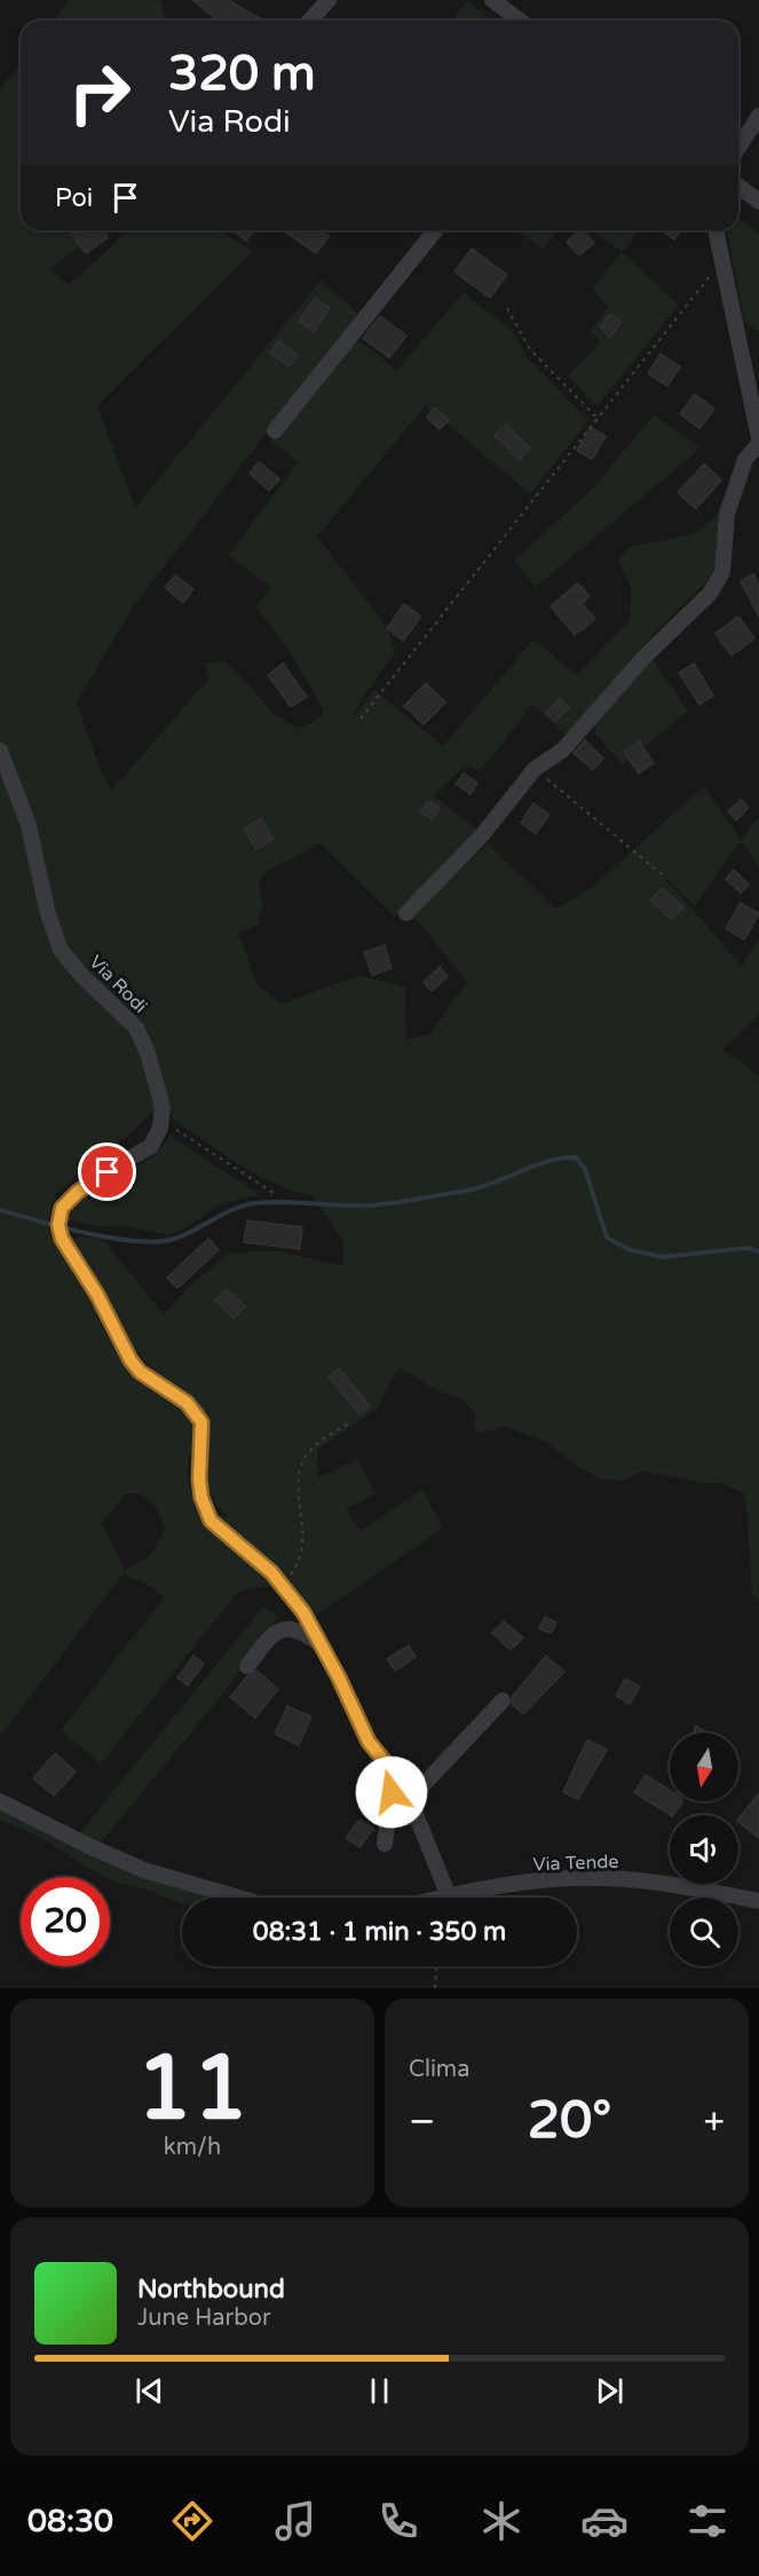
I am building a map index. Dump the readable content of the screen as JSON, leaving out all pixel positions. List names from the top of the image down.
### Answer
{
  "streets": {
    "street": ["Via Rodi", "Via Tende"]
  },
  "north": "bottom",
  "page": {
    "turn": ["320 m", "Via Rodi"],
    "then": "Poi",
    "limit": "20",
    "trip": "08:31 · 1 min · 350 m",
    "tile": [
      ["11", "km/h"],
      "Clima"
    ],
    "heat": ["−", "20°", "+"],
    "song": ["Northbound", "June Harbor"],
    "tabs": "08:30"
  }
}
